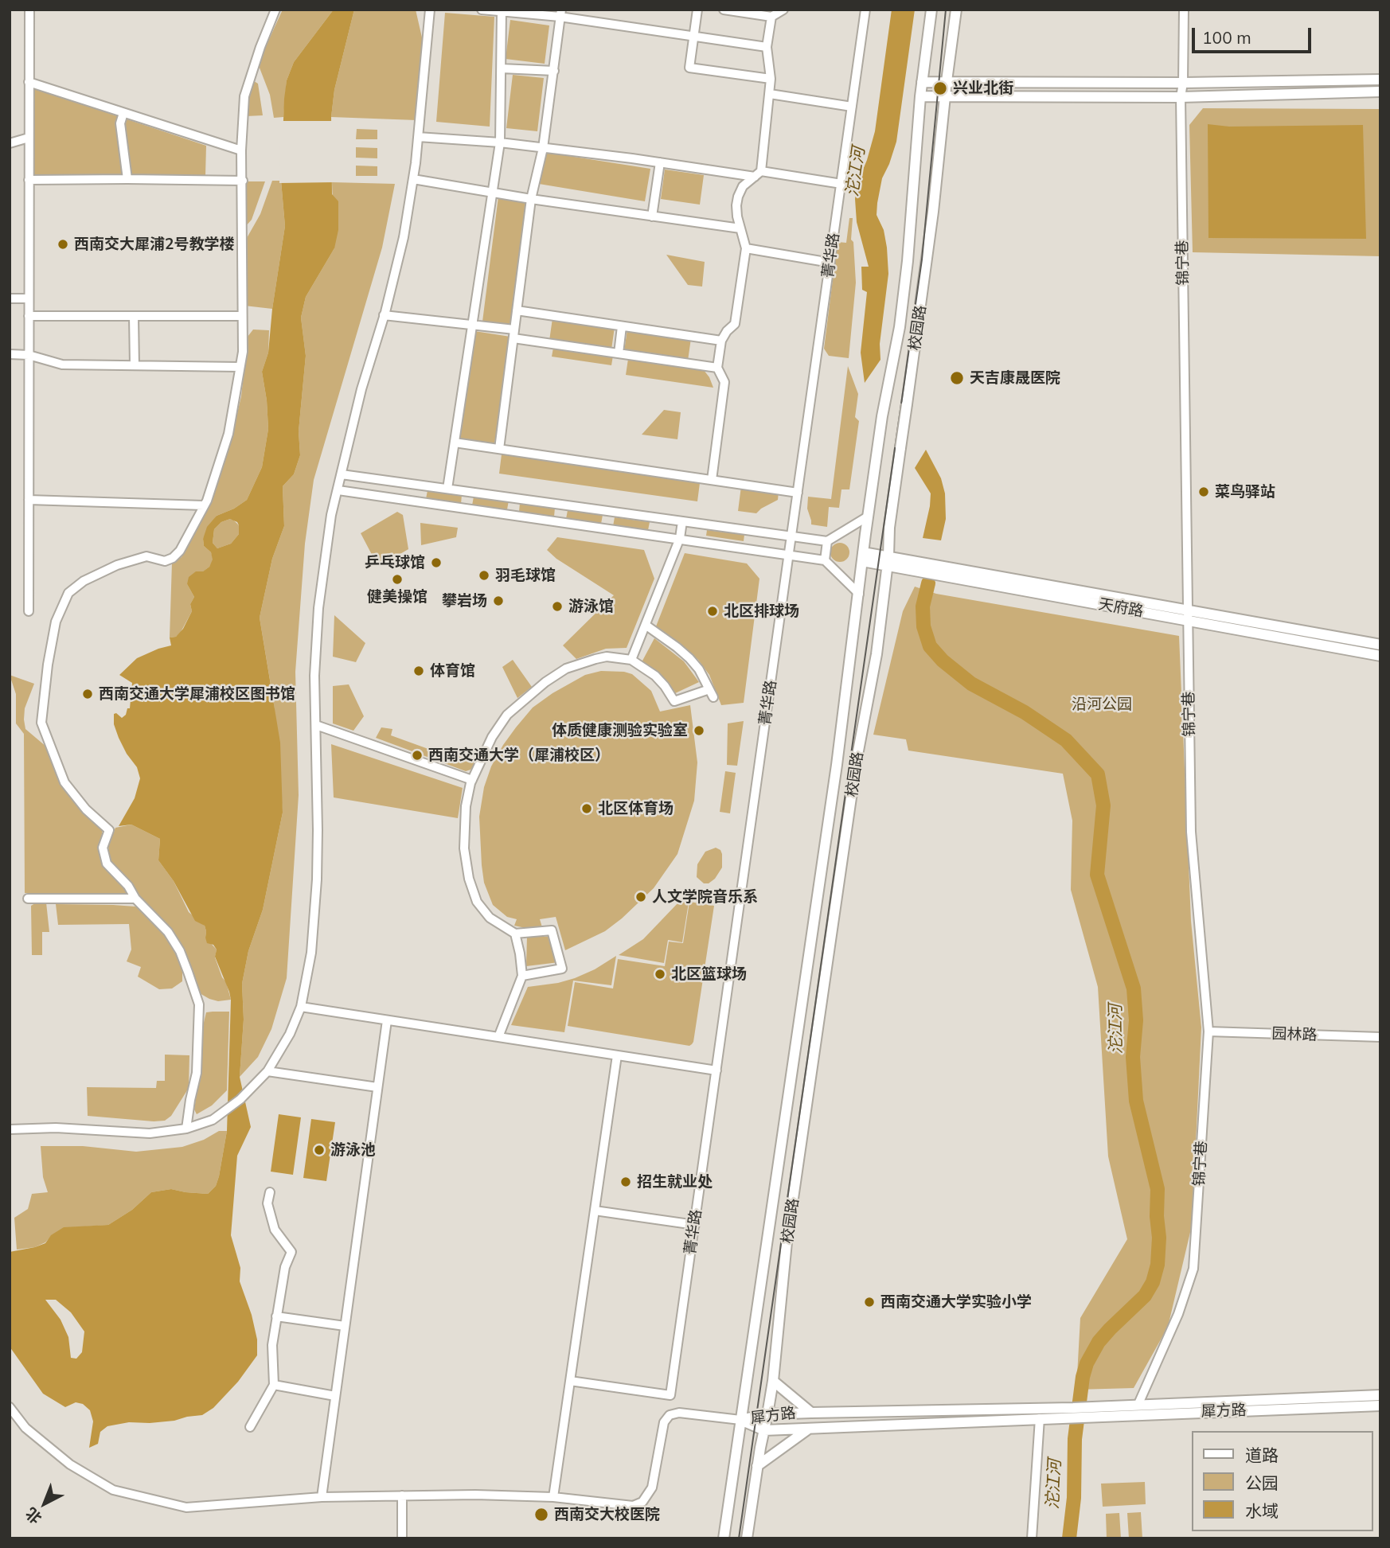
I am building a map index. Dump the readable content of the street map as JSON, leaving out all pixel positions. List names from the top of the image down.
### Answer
{
  "streets": {
    "street": [
      "菁华路",
      "锦宁巷",
      "校园路",
      "天府路",
      "园林路",
      "犀方路"
    ]
  },
  "crossings": [
    ["锦宁巷", "天府路"],
    ["锦宁巷", "园林路"],
    ["锦宁巷", "犀方路"],
    ["校园路", "天府路"],
    ["校园路", "犀方路"]
  ],
  "water": ["沱江河"],
  "parks": ["沿河公园"],
  "places": [
    "兴业北街",
    "西南交大犀浦2号教学楼",
    "天吉康晟医院",
    "菜鸟驿站",
    "乒乓球馆",
    "羽毛球馆",
    "健美操馆",
    "攀岩场",
    "游泳馆",
    "北区排球场",
    "体育馆",
    "西南交通大学犀浦校区图书馆",
    "体质健康测验实验室",
    "西南交通大学（犀浦校区）",
    "北区体育场",
    "人文学院音乐系",
    "北区篮球场",
    "游泳池",
    "招生就业处",
    "西南交通大学实验小学",
    "西南交大校医院"
  ],
  "legend": ["道路", "公园", "水域"],
  "scale_bar": "100 m",
  "north": "bottom left"
}
